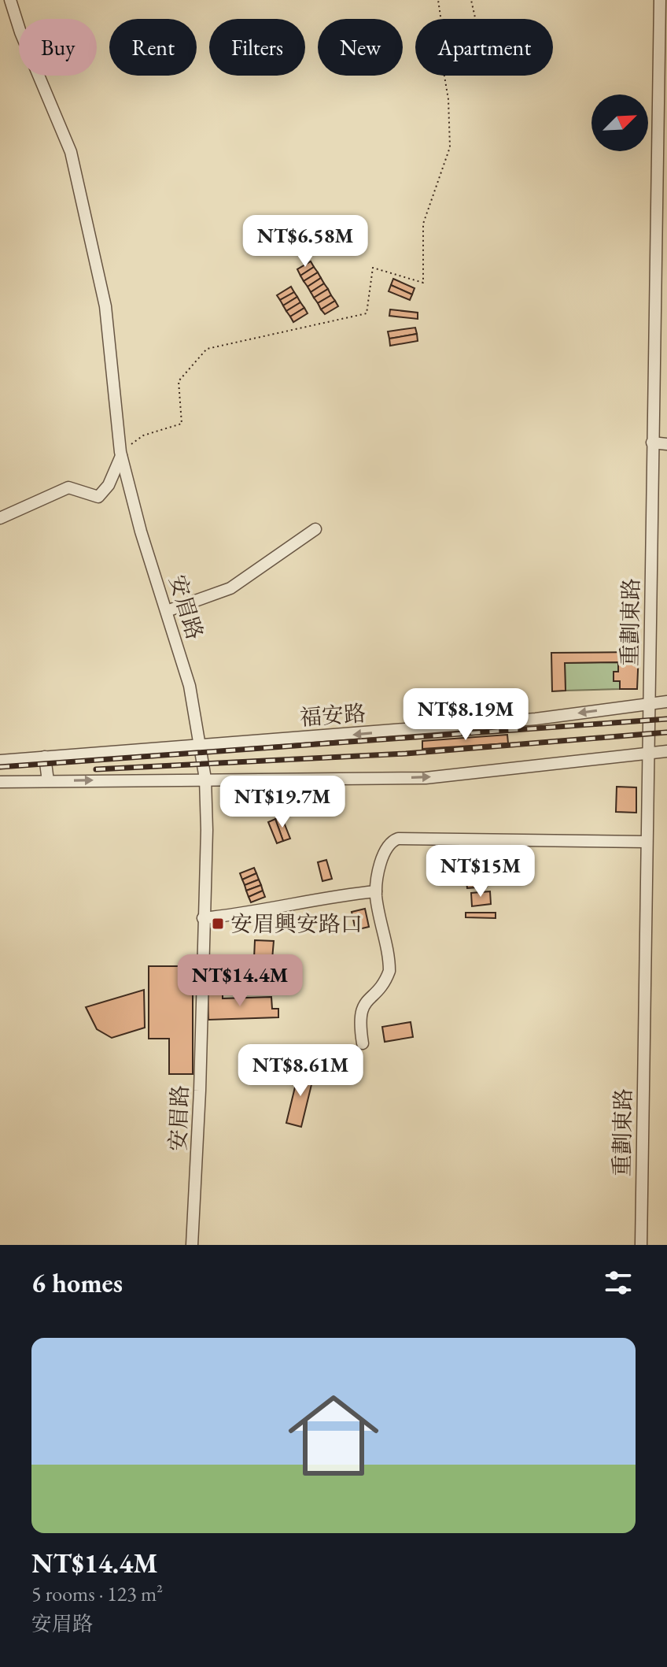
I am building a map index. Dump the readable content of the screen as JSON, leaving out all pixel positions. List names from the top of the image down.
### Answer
{
  "streets": {
    "street": ["安眉路", "重劃東路", "福安路"]
  },
  "crossings": [
    ["安眉路", "福安路"],
    ["重劃東路", "福安路"]
  ],
  "places": {
    "transit": ["安眉興安路口"]
  },
  "north": "top right",
  "page": {
    "chip": [
      "Buy",
      "Rent",
      "Filters",
      "New",
      "Apartment"
    ],
    "price": [
      "NT$6.58M",
      "NT$8.19M",
      "NT$19.7M",
      "NT$15M",
      "NT$14.4M",
      "NT$8.61M"
    ],
    "heading": "6 homes",
    "list": [
      {
        "name": "NT$14.4M",
        "note": "5 rooms · 123 m² · 安眉路"
      }
    ]
  }
}
